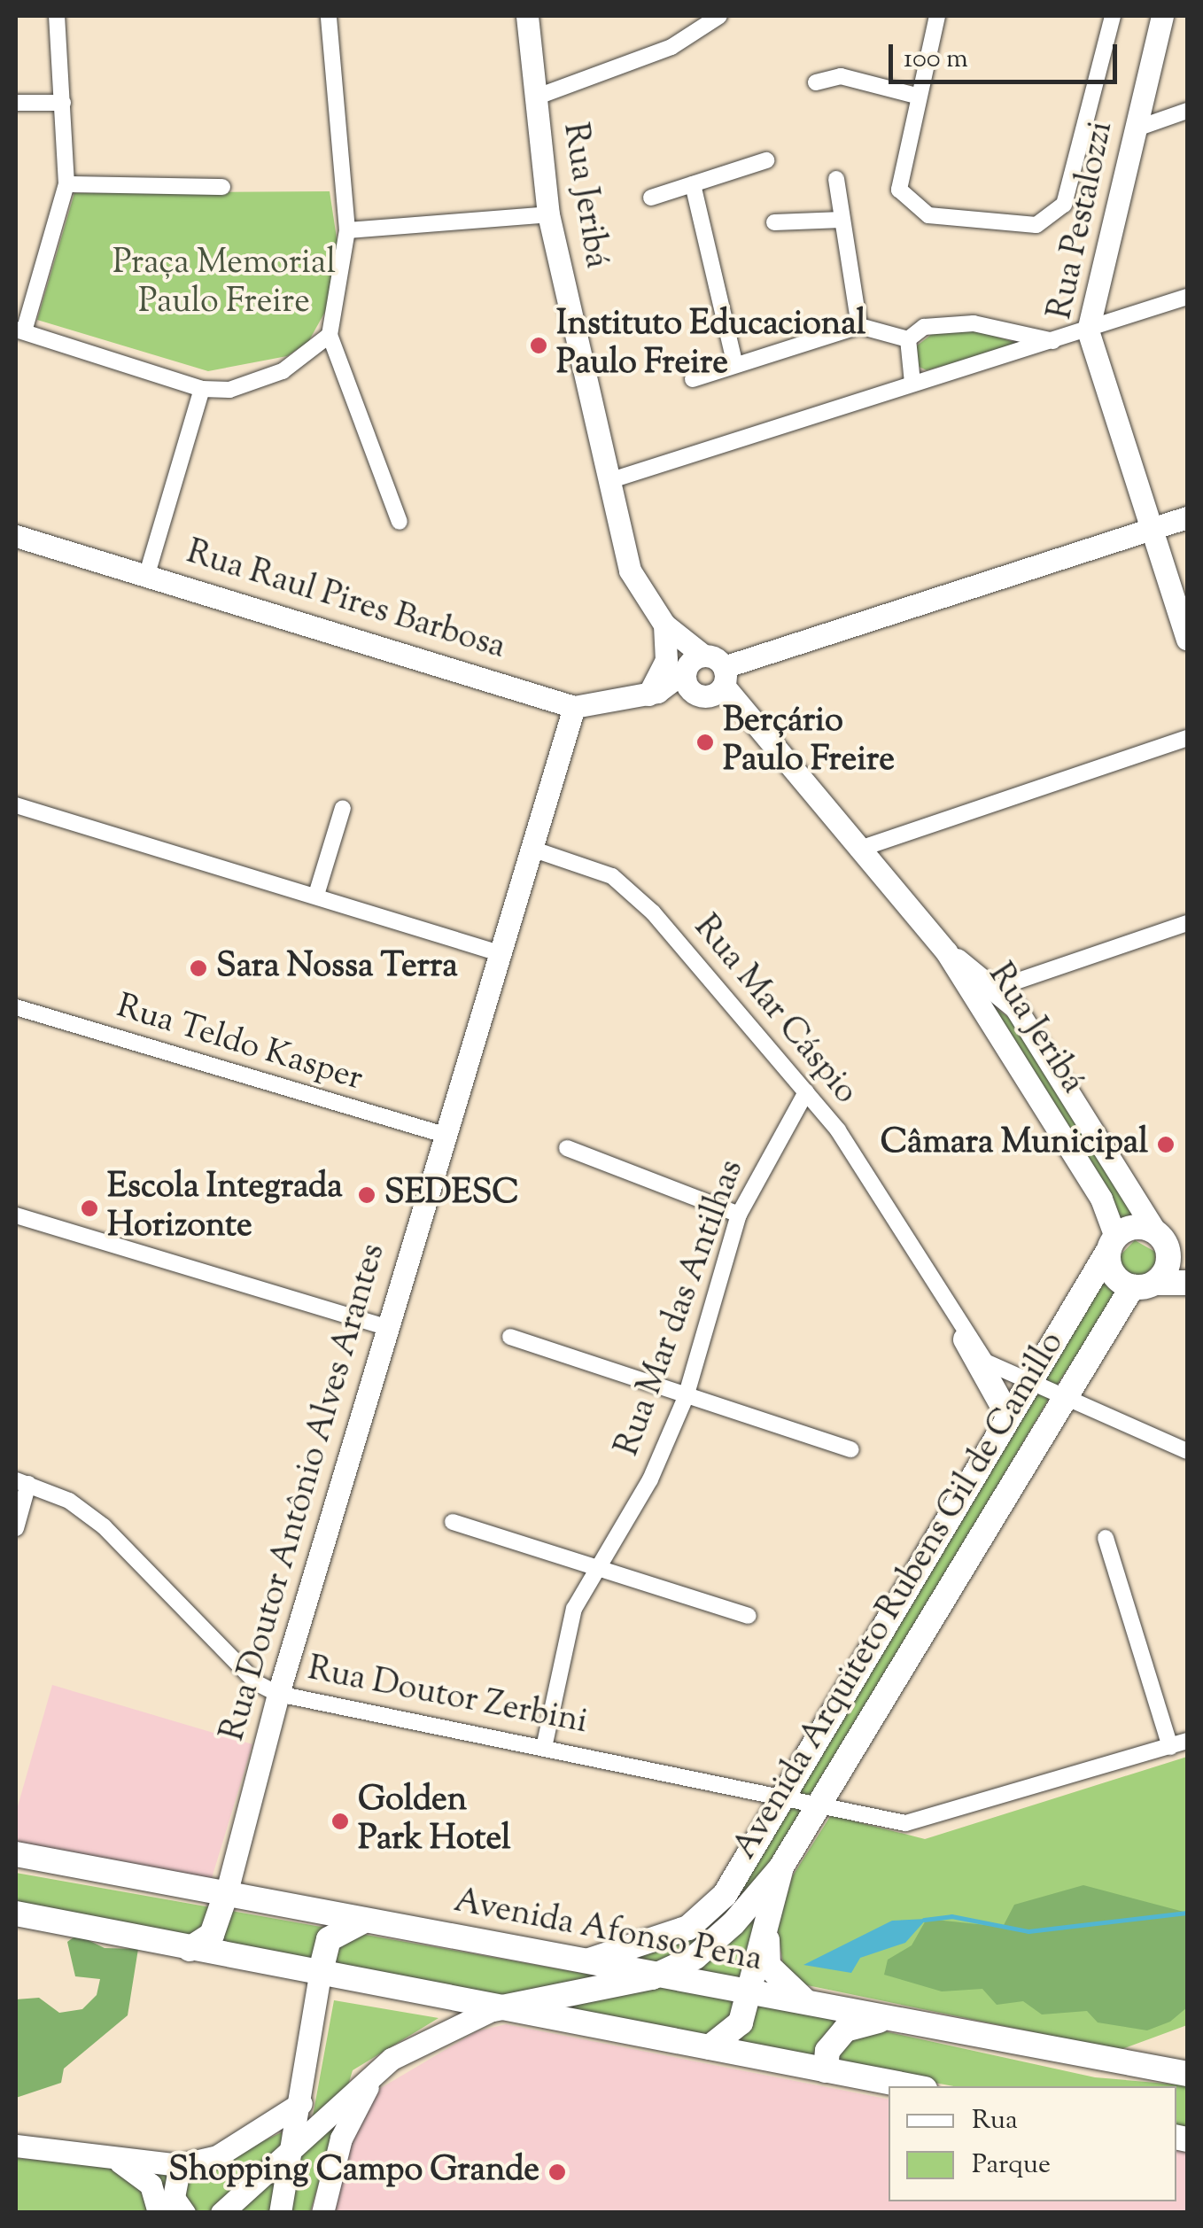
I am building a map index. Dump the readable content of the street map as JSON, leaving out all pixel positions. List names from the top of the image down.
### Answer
{
  "streets": {
    "main road": ["Avenida Arquiteto Rubens Gil de Camillo", "Avenida Afonso Pena"],
    "street": [
      "Rua Jeribá",
      "Rua Pestalozzi",
      "Rua Raul Pires Barbosa",
      "Rua Mar Cáspio",
      "Rua Teldo Kasper",
      "Rua Mar das Antilhas",
      "Rua Doutor Antônio Alves Arantes",
      "Rua Doutor Zerbini"
    ]
  },
  "crossings": [
    ["Rua Jeribá", "Rua Raul Pires Barbosa"],
    ["Rua Jeribá", "Avenida Arquiteto Rubens Gil de Camillo"],
    ["Rua Pestalozzi", "Rua Raul Pires Barbosa"],
    ["Rua Raul Pires Barbosa", "Rua Doutor Antônio Alves Arantes"],
    ["Rua Mar Cáspio", "Rua Mar das Antilhas"],
    ["Rua Mar Cáspio", "Rua Doutor Antônio Alves Arantes"],
    ["Rua Mar Cáspio", "Avenida Arquiteto Rubens Gil de Camillo"],
    ["Rua Teldo Kasper", "Rua Doutor Antônio Alves Arantes"],
    ["Rua Mar das Antilhas", "Rua Doutor Zerbini"],
    ["Rua Doutor Antônio Alves Arantes", "Rua Doutor Zerbini"],
    ["Rua Doutor Antônio Alves Arantes", "Avenida Afonso Pena"],
    ["Avenida Arquiteto Rubens Gil de Camillo", "Rua Doutor Zerbini"],
    ["Avenida Arquiteto Rubens Gil de Camillo", "Avenida Afonso Pena"]
  ],
  "parks": ["Praça Memorial Paulo Freire"],
  "places": [
    "Instituto Educacional Paulo Freire",
    "Berçário Paulo Freire",
    "Sara Nossa Terra",
    "Câmara Municipal",
    "SEDESC",
    "Escola Integrada Horizonte",
    "Golden Park Hotel",
    "Shopping Campo Grande"
  ],
  "legend": ["Rua", "Parque"],
  "scale_bar": "100 m"
}
